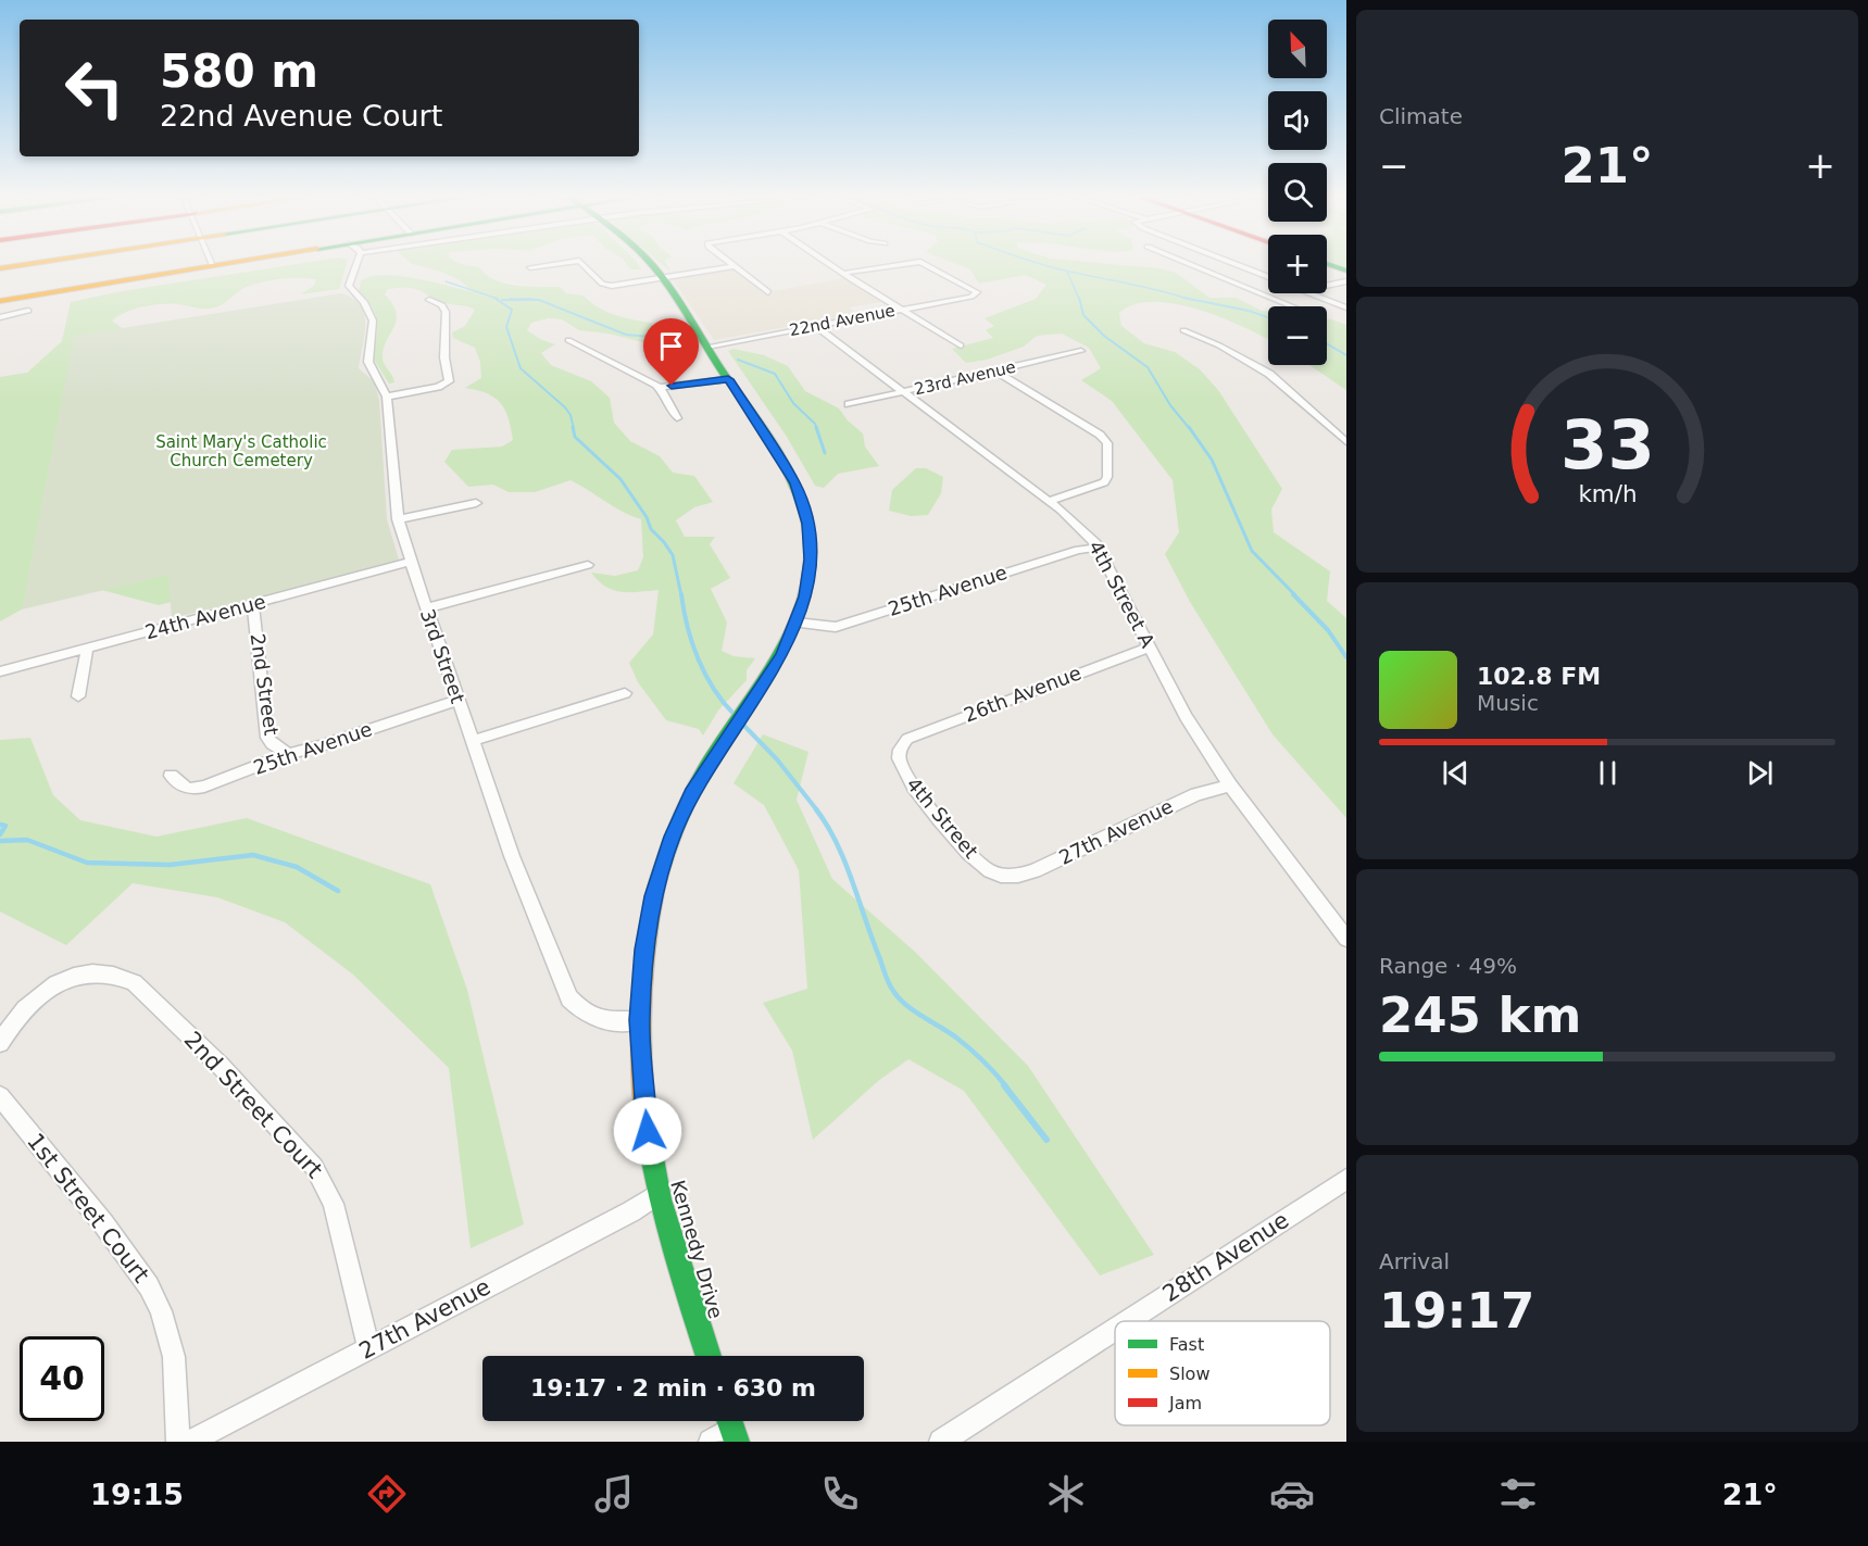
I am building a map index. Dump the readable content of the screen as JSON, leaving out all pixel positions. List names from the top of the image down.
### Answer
{
  "streets": {
    "street": [
      "22nd Avenue",
      "23rd Avenue",
      "25th Avenue",
      "4th Street A",
      "24th Avenue",
      "3rd Street",
      "2nd Street",
      "26th Avenue",
      "4th Street",
      "27th Avenue",
      "2nd Street Court",
      "1st Street Court",
      "Kennedy Drive",
      "28th Avenue"
    ]
  },
  "crossings": [
    ["22nd Avenue", "4th Street A"],
    ["22nd Avenue", "Kennedy Drive"],
    ["23rd Avenue", "4th Street A"],
    ["25th Avenue", "4th Street A"],
    ["25th Avenue", "3rd Street"],
    ["25th Avenue", "2nd Street"],
    ["25th Avenue", "Kennedy Drive"],
    ["4th Street A", "26th Avenue"],
    ["4th Street A", "27th Avenue"],
    ["24th Avenue", "3rd Street"],
    ["24th Avenue", "2nd Street"],
    ["3rd Street", "Kennedy Drive"],
    ["26th Avenue", "4th Street"],
    ["4th Street", "27th Avenue"],
    ["27th Avenue", "2nd Street Court"],
    ["27th Avenue", "Kennedy Drive"]
  ],
  "parks": ["Saint Mary's Catholic Church Cemetery"],
  "legend": ["Fast", "Slow", "Jam"],
  "north": "top left",
  "page": {
    "tile": [
      "Climate",
      ["Range · 49%", "245 km"],
      ["Arrival", "19:17"]
    ],
    "map_buttons": ["+", "−"],
    "turn": ["580 m", "22nd Avenue Court"],
    "heat": ["−", "21°", "+"],
    "song": ["102.8 FM", "Music"],
    "limit": "40",
    "trip": "19:17 · 2 min · 630 m",
    "tabs": ["19:15", "21°"],
    "gauge": ["33", "km/h"]
  }
}
